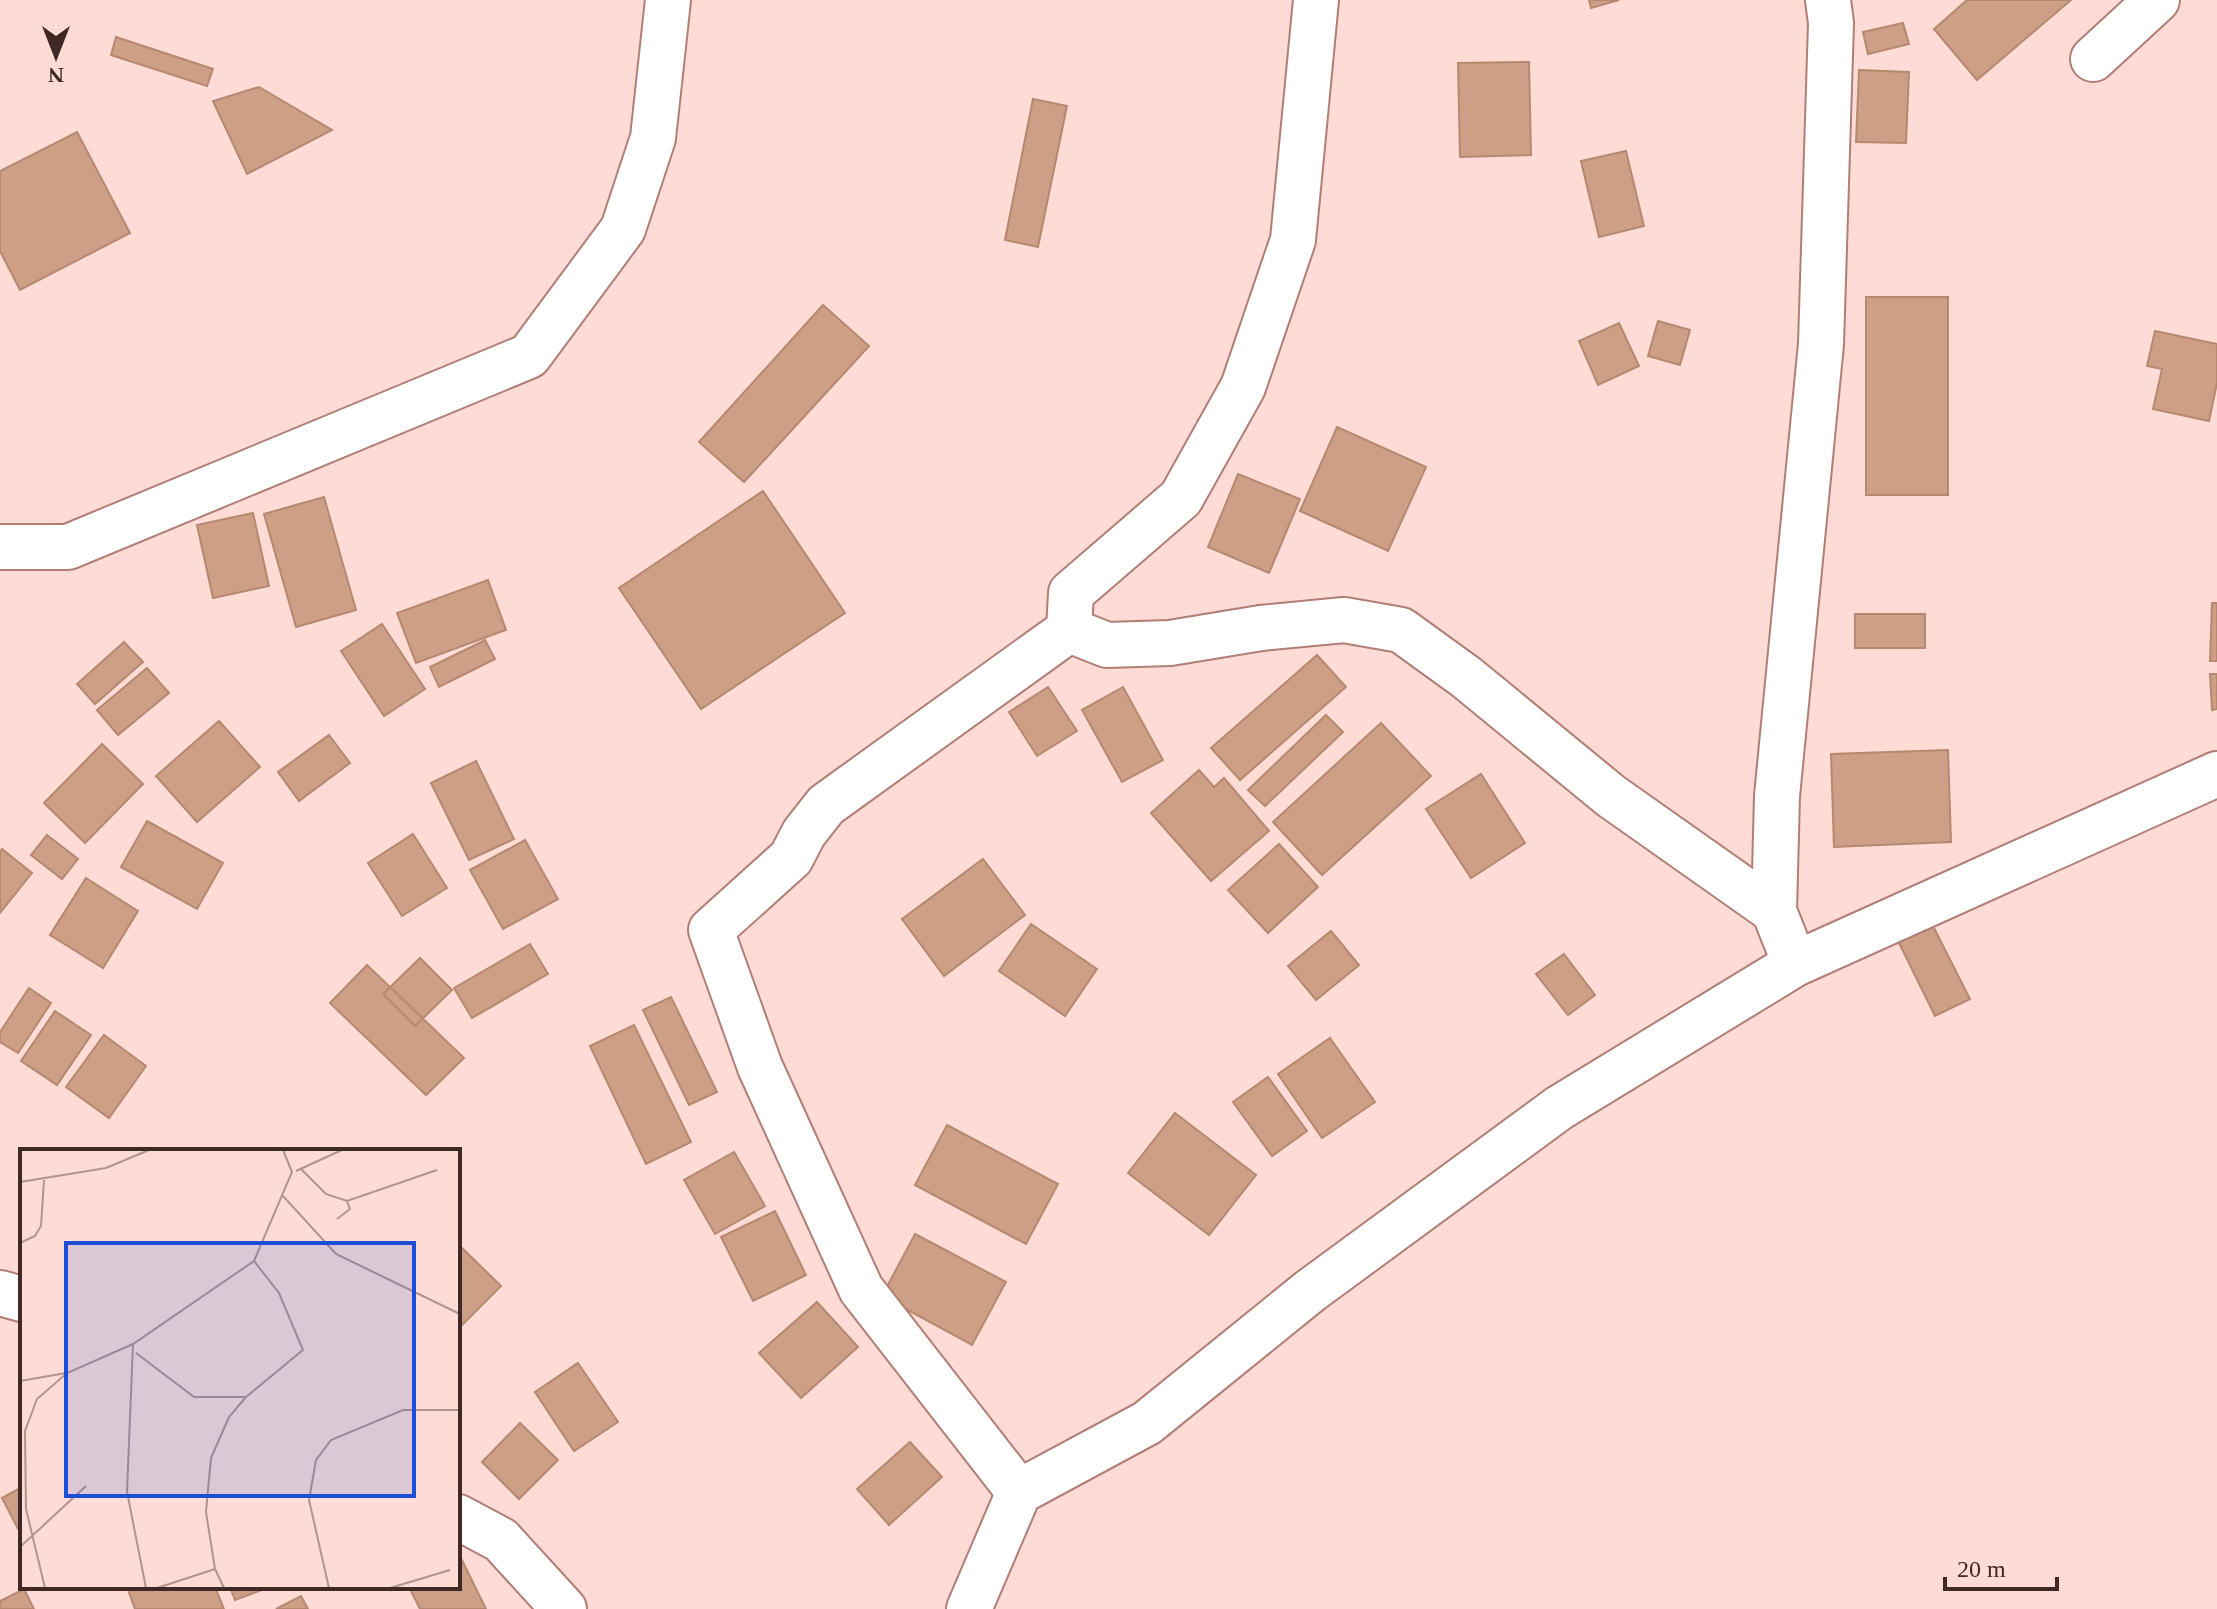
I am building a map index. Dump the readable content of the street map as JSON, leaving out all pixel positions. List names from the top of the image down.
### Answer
{
  "scale_bar": "20 m",
  "north": "bottom"
}
